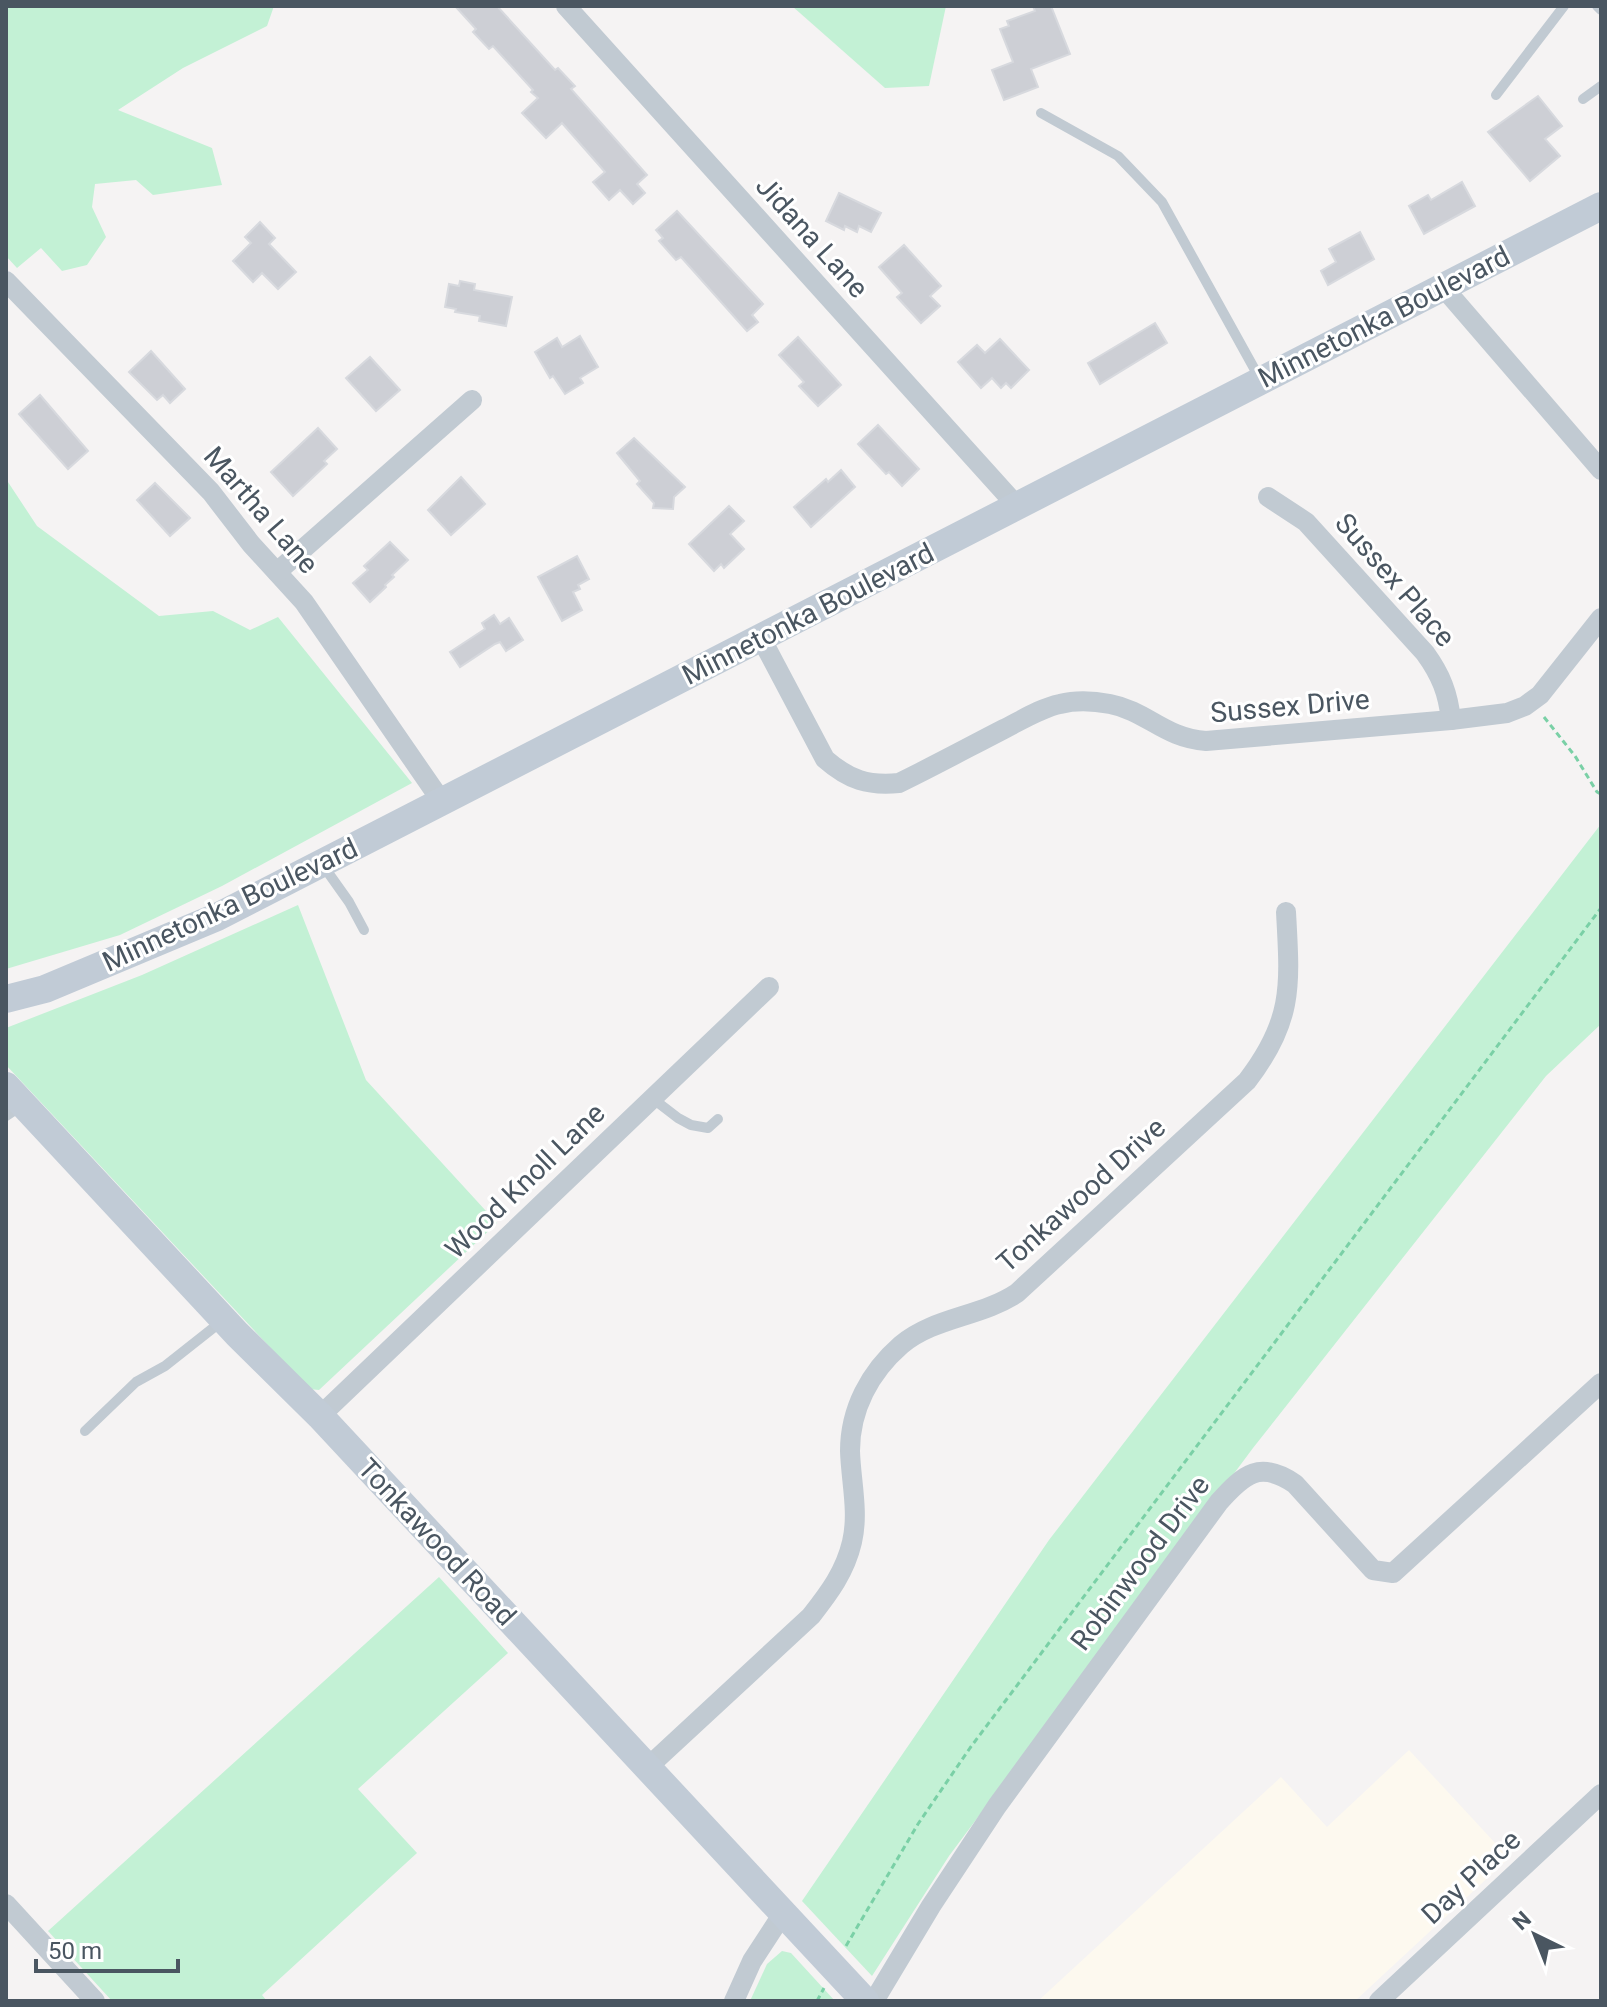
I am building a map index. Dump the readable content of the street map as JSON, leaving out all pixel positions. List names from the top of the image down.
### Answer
{
  "streets": {
    "main road": ["Minnetonka Boulevard", "Tonkawood Road"],
    "street": [
      "Jidana Lane",
      "Martha Lane",
      "Sussex Place",
      "Sussex Drive",
      "Wood Knoll Lane",
      "Tonkawood Drive",
      "Robinwood Drive",
      "Day Place"
    ]
  },
  "crossings": [
    ["Jidana Lane", "Minnetonka Boulevard"],
    ["Minnetonka Boulevard", "Martha Lane"],
    ["Minnetonka Boulevard", "Sussex Drive"],
    ["Sussex Place", "Sussex Drive"],
    ["Wood Knoll Lane", "Tonkawood Road"],
    ["Tonkawood Drive", "Tonkawood Road"]
  ],
  "scale_bar": "50 m",
  "north": "top left"
}
